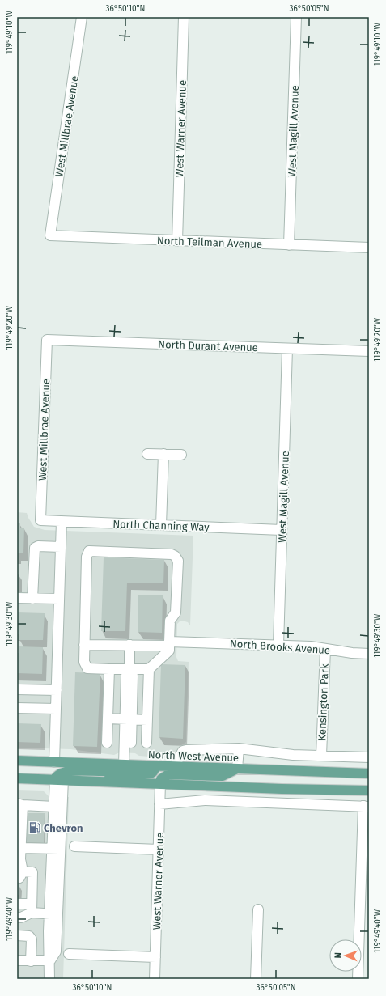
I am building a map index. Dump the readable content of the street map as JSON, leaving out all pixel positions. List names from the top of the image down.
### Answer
{
  "streets": {
    "main road": ["North West Avenue"],
    "street": [
      "West Millbrae Avenue",
      "West Warner Avenue",
      "West Magill Avenue",
      "North Teilman Avenue",
      "North Durant Avenue",
      "North Channing Way",
      "North Brooks Avenue",
      "Kensington Park"
    ]
  },
  "crossings": [
    ["West Millbrae Avenue", "North Teilman Avenue"],
    ["West Millbrae Avenue", "North Durant Avenue"],
    ["West Millbrae Avenue", "North Channing Way"],
    ["West Warner Avenue", "North Teilman Avenue"],
    ["West Magill Avenue", "North Teilman Avenue"],
    ["West Magill Avenue", "North Durant Avenue"],
    ["West Magill Avenue", "North Channing Way"],
    ["West Magill Avenue", "North Brooks Avenue"],
    ["North Brooks Avenue", "Kensington Park"]
  ],
  "places": {
    "fuel station": ["Chevron"]
  },
  "north": "left",
  "coordinates": [
    "36°50'10\"N",
    "36°50'05\"N",
    "119°49'10\"W",
    "119°49'20\"W",
    "119°49'30\"W",
    "119°49'40\"W"
  ]
}
